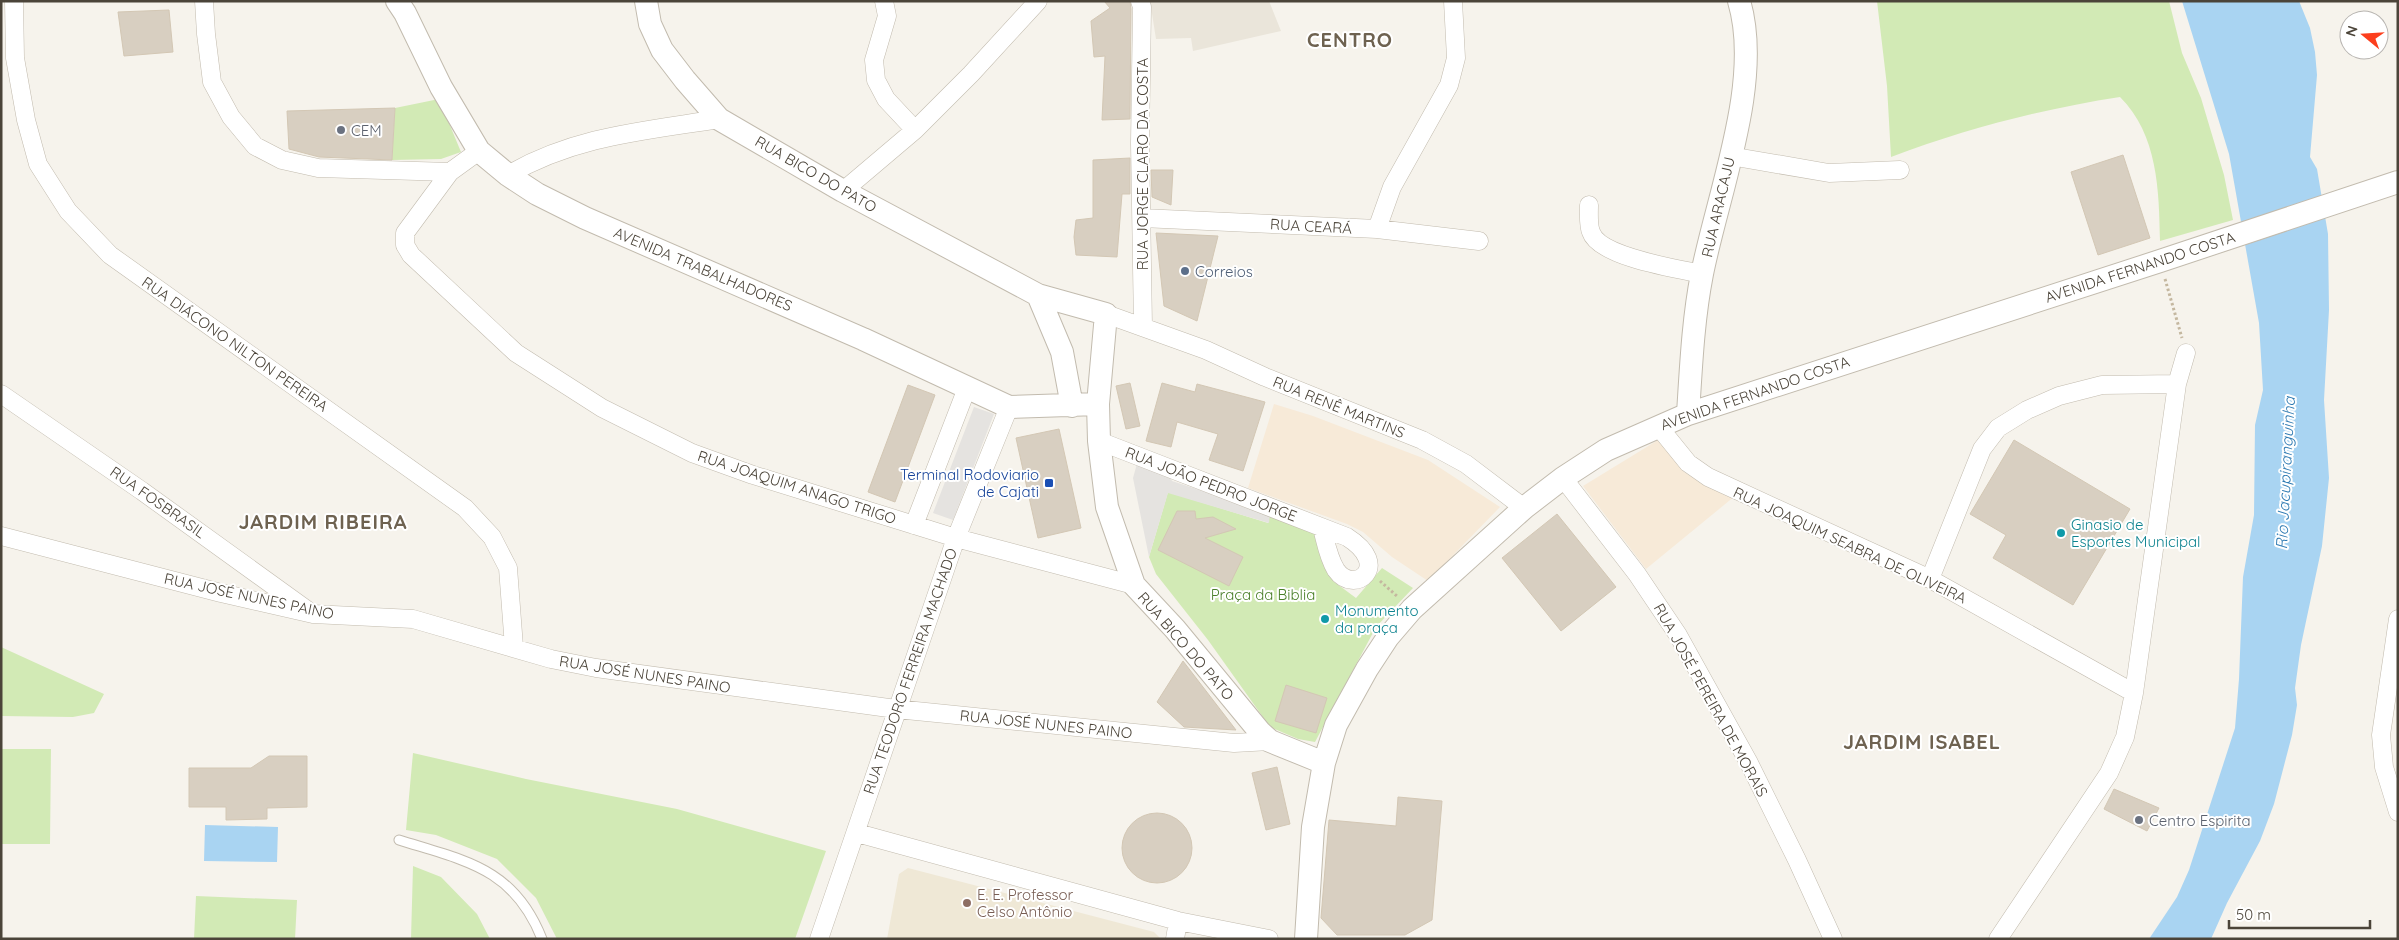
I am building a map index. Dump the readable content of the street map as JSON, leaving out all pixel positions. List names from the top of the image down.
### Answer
{
  "streets": {
    "street": [
      "RUA JORGE CLARO DA COSTA",
      "RUA BICO DO PATO",
      "RUA ARACAJU",
      "RUA CEARÁ",
      "AVENIDA FERNANDO COSTA",
      "AVENIDA TRABALHADORES",
      "RUA DIÁCONO NILTON PEREIRA",
      "RUA RENÊ MARTINS",
      "RUA JOÃO PEDRO JORGE",
      "RUA JOAQUIM ANAGO TRIGO",
      "RUA FOSBRASIL",
      "RUA JOAQUIM SEABRA DE OLIVEIRA",
      "RUA JOSÉ NUNES PAINO",
      "RUA TEODORO FERREIRA MACHADO",
      "RUA JOSÉ PEREIRA DE MORAIS"
    ]
  },
  "crossings": [
    ["RUA JORGE CLARO DA COSTA", "RUA CEARÁ"],
    ["RUA JORGE CLARO DA COSTA", "RUA RENÊ MARTINS"],
    ["RUA BICO DO PATO", "AVENIDA FERNANDO COSTA"],
    ["RUA BICO DO PATO", "AVENIDA TRABALHADORES"],
    ["RUA BICO DO PATO", "RUA RENÊ MARTINS"],
    ["RUA BICO DO PATO", "RUA JOÃO PEDRO JORGE"],
    ["RUA BICO DO PATO", "RUA JOAQUIM ANAGO TRIGO"],
    ["RUA BICO DO PATO", "RUA JOSÉ NUNES PAINO"],
    ["RUA ARACAJU", "AVENIDA FERNANDO COSTA"],
    ["AVENIDA FERNANDO COSTA", "RUA RENÊ MARTINS"],
    ["AVENIDA FERNANDO COSTA", "RUA JOAQUIM SEABRA DE OLIVEIRA"],
    ["AVENIDA FERNANDO COSTA", "RUA JOSÉ PEREIRA DE MORAIS"],
    ["AVENIDA TRABALHADORES", "RUA JOAQUIM ANAGO TRIGO"],
    ["AVENIDA TRABALHADORES", "RUA TEODORO FERREIRA MACHADO"],
    ["RUA DIÁCONO NILTON PEREIRA", "RUA JOSÉ NUNES PAINO"],
    ["RUA JOAQUIM ANAGO TRIGO", "RUA TEODORO FERREIRA MACHADO"],
    ["RUA FOSBRASIL", "RUA JOSÉ NUNES PAINO"],
    ["RUA JOSÉ NUNES PAINO", "RUA TEODORO FERREIRA MACHADO"]
  ],
  "districts": ["CENTRO", "JARDIM RIBEIRA", "JARDIM ISABEL"],
  "water": ["Rio Jacupiranguinha"],
  "parks": ["Praça da Biblia"],
  "places": {
    "other": [
      "CEM",
      "Correios",
      "Ginasio de Esportes Municipal",
      "Monumento da praça",
      "Centro Espirita",
      "E. E. Professor Celso Antônio"
    ],
    "transit": ["Terminal Rodoviario de Cajati"]
  },
  "scale_bar": "50 m",
  "north": "left"
}
